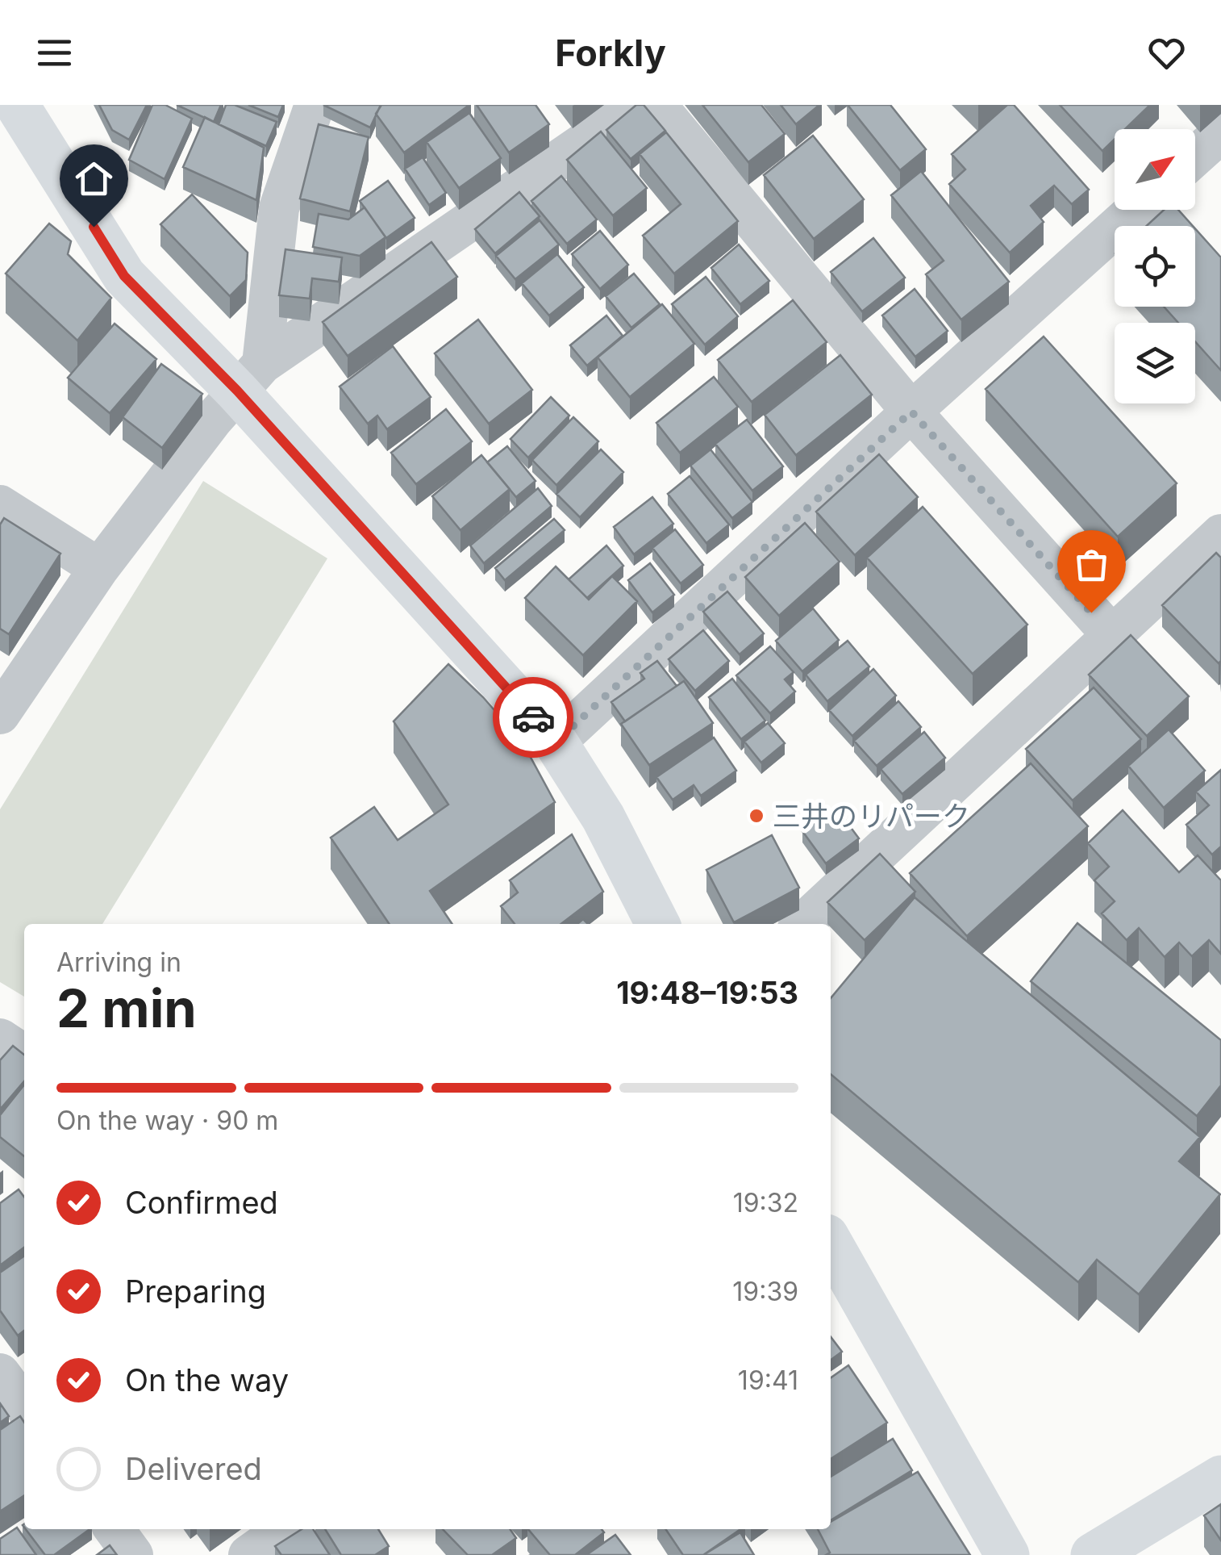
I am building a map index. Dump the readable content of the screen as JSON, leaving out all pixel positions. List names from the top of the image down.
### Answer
{
  "places": ["三井のリパーク"],
  "north": "top right",
  "page": {
    "header": "Forkly",
    "heading": ["2 min", "Arriving in", "19:48–19:53"],
    "bar": "On the way · 90 m",
    "list": [
      ["Confirmed", "19:32"],
      ["Preparing", "19:39"],
      ["On the way", "19:41"],
      "Delivered"
    ]
  }
}
